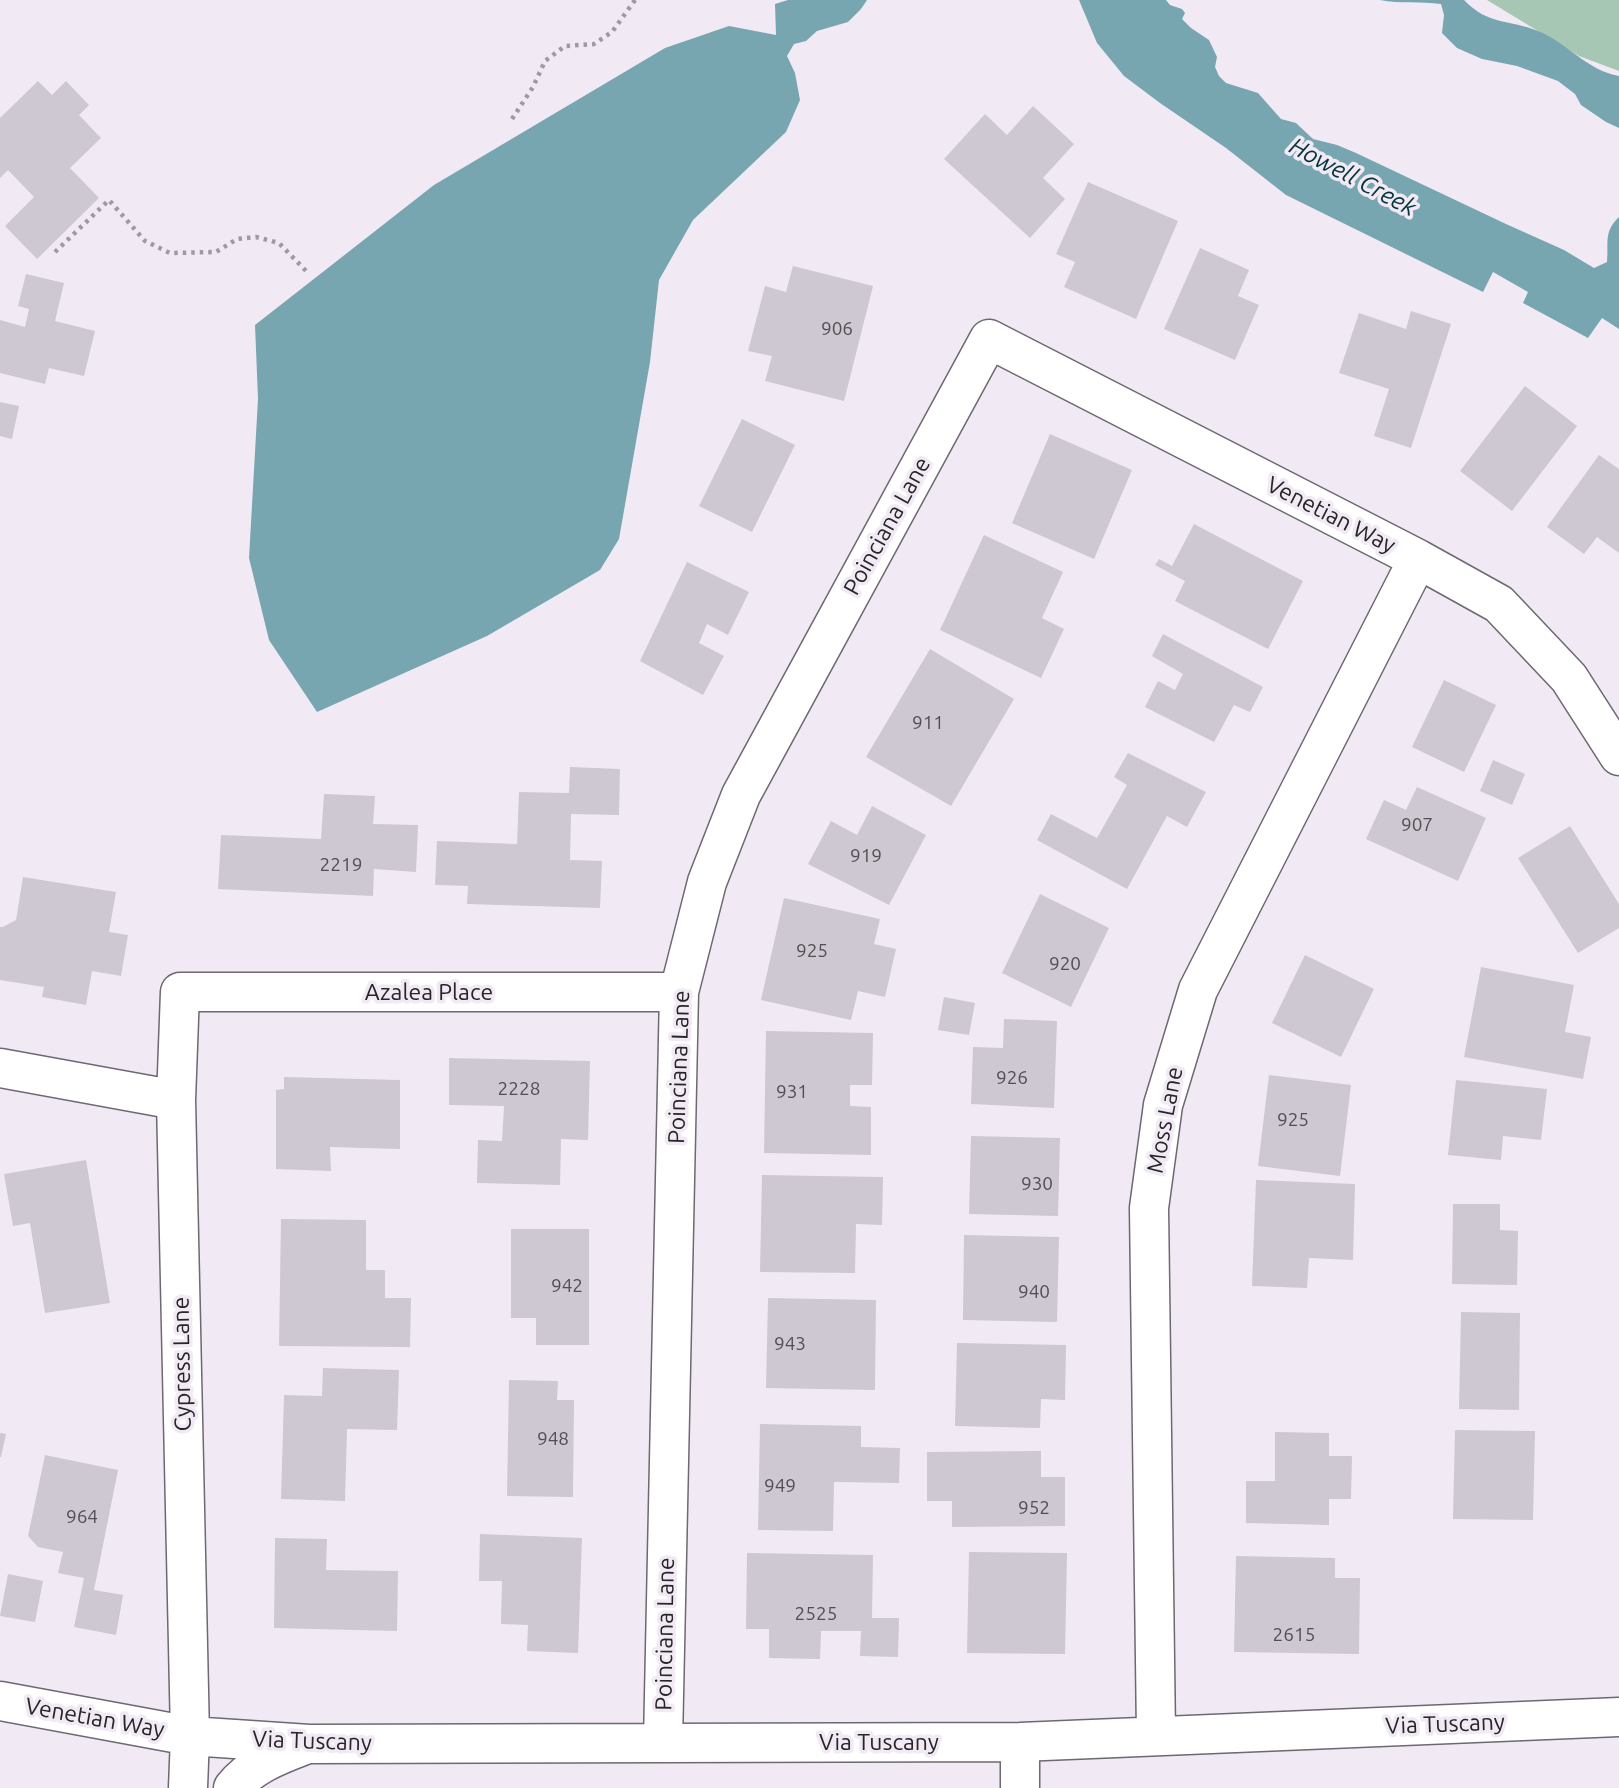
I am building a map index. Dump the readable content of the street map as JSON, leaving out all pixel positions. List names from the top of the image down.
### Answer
{
  "streets": {
    "street": [
      "Venetian Way",
      "Poinciana Lane",
      "Azalea Place",
      "Moss Lane",
      "Cypress Lane",
      "Via Tuscany"
    ]
  },
  "crossings": [
    ["Venetian Way", "Poinciana Lane"],
    ["Venetian Way", "Moss Lane"],
    ["Venetian Way", "Cypress Lane"],
    ["Venetian Way", "Via Tuscany"],
    ["Poinciana Lane", "Azalea Place"],
    ["Poinciana Lane", "Via Tuscany"],
    ["Azalea Place", "Cypress Lane"],
    ["Moss Lane", "Via Tuscany"],
    ["Cypress Lane", "Via Tuscany"]
  ],
  "water": ["Howell Creek"],
  "house_numbers": [
    "906",
    "911",
    "907",
    "919",
    "2219",
    "925",
    "920",
    "926",
    "2228",
    "931",
    "925",
    "930",
    "942",
    "940",
    "943",
    "948",
    "949",
    "952",
    "964",
    "2525",
    "2615"
  ]
}
